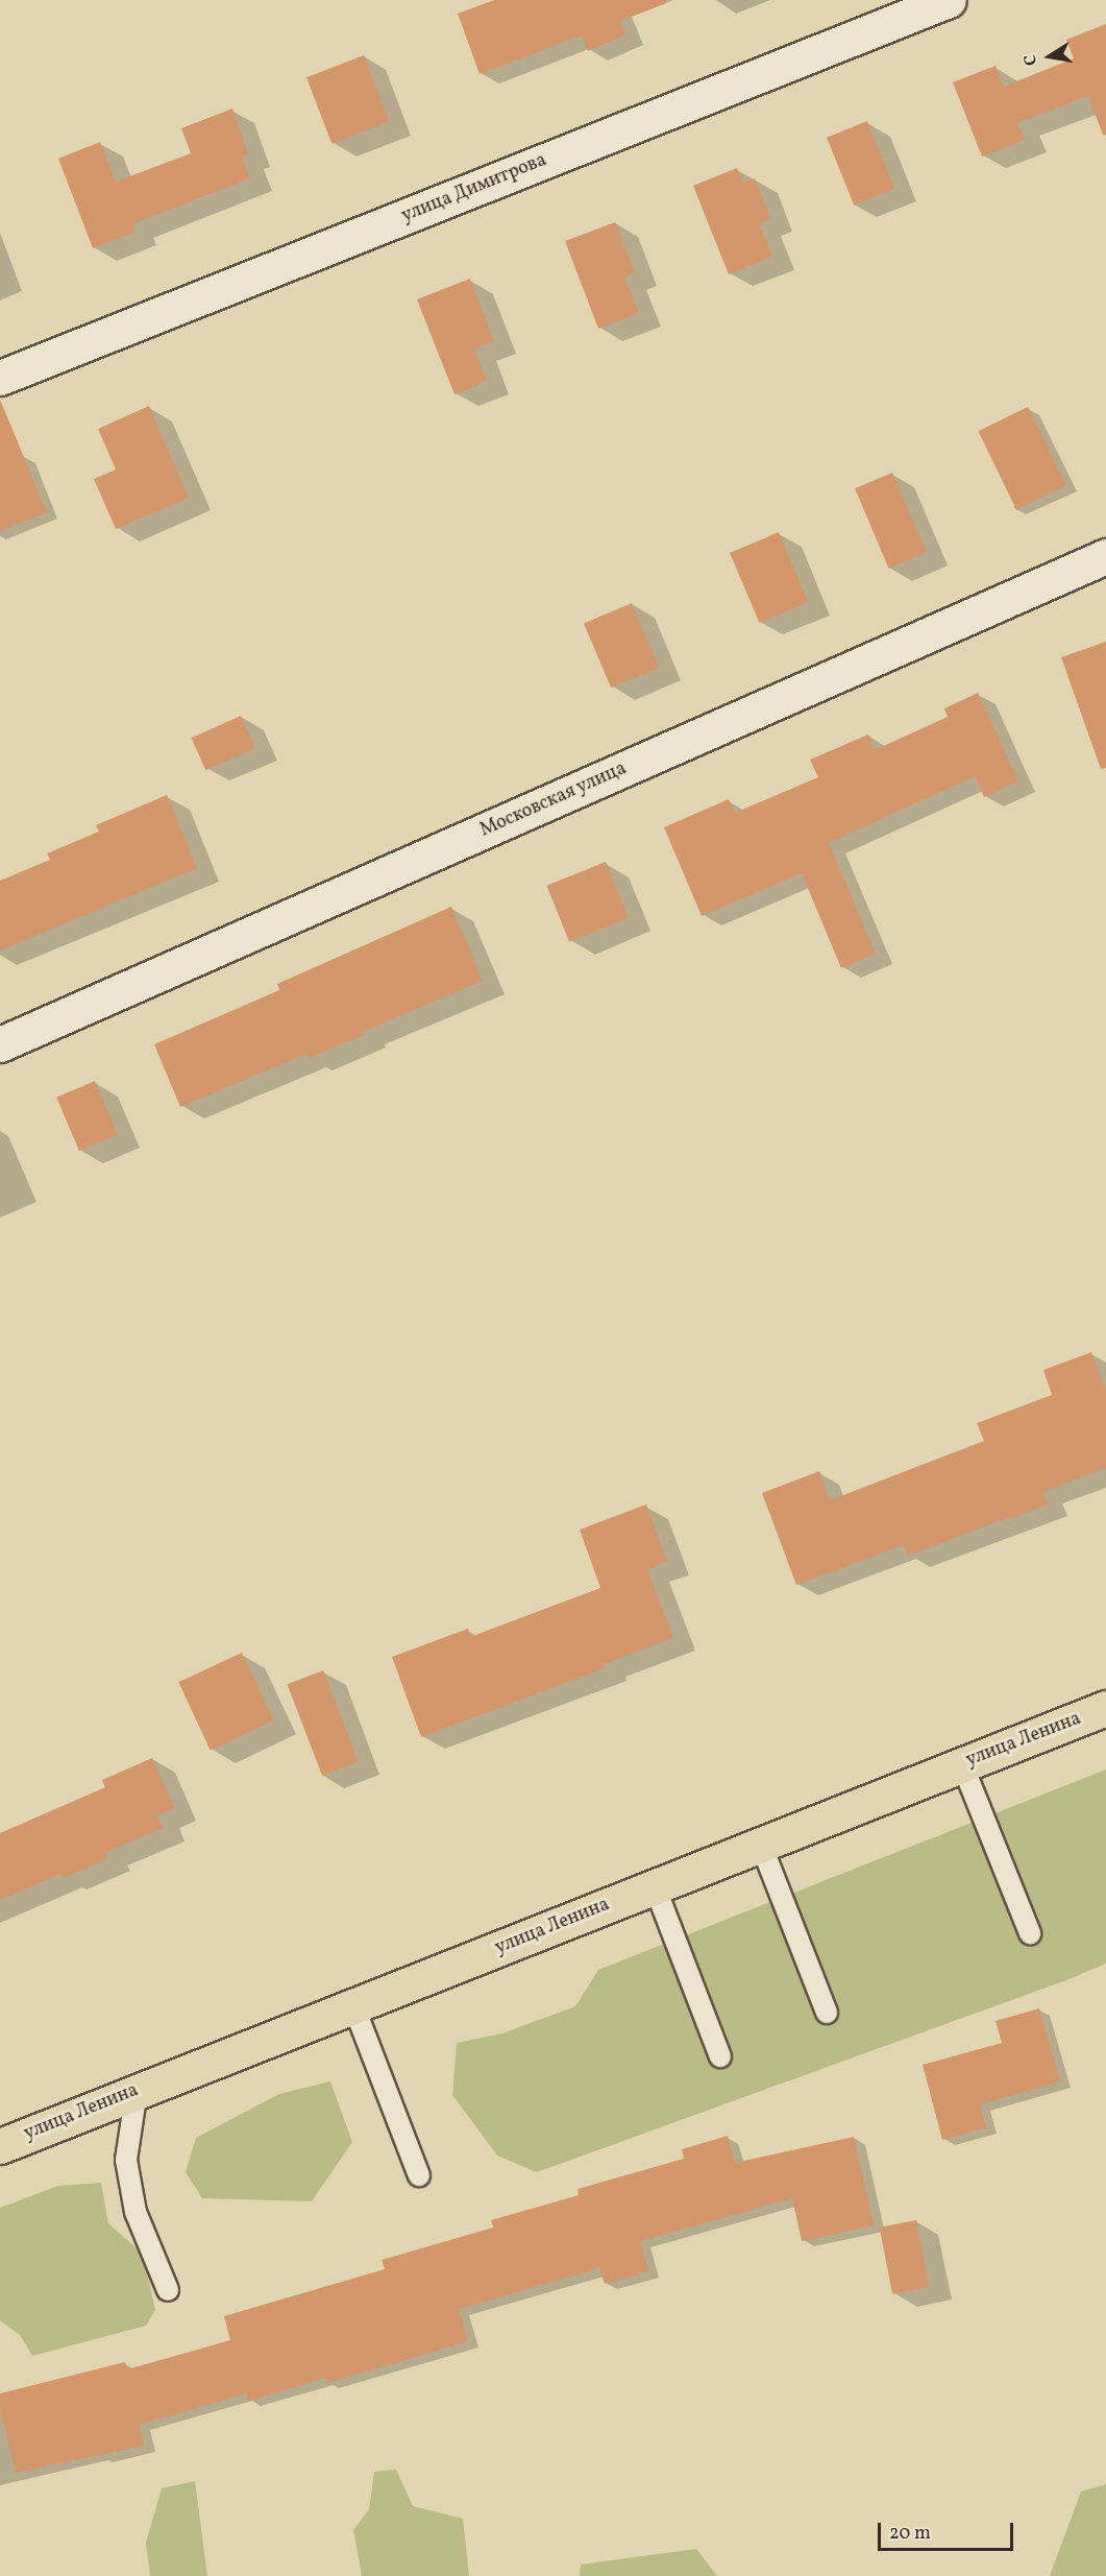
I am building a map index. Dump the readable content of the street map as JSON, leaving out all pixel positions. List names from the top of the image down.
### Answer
{
  "streets": {
    "main road": ["улица Ленина"],
    "street": ["улица Димитрова", "Московская улица"]
  },
  "scale_bar": "20 m",
  "north": "left"
}
